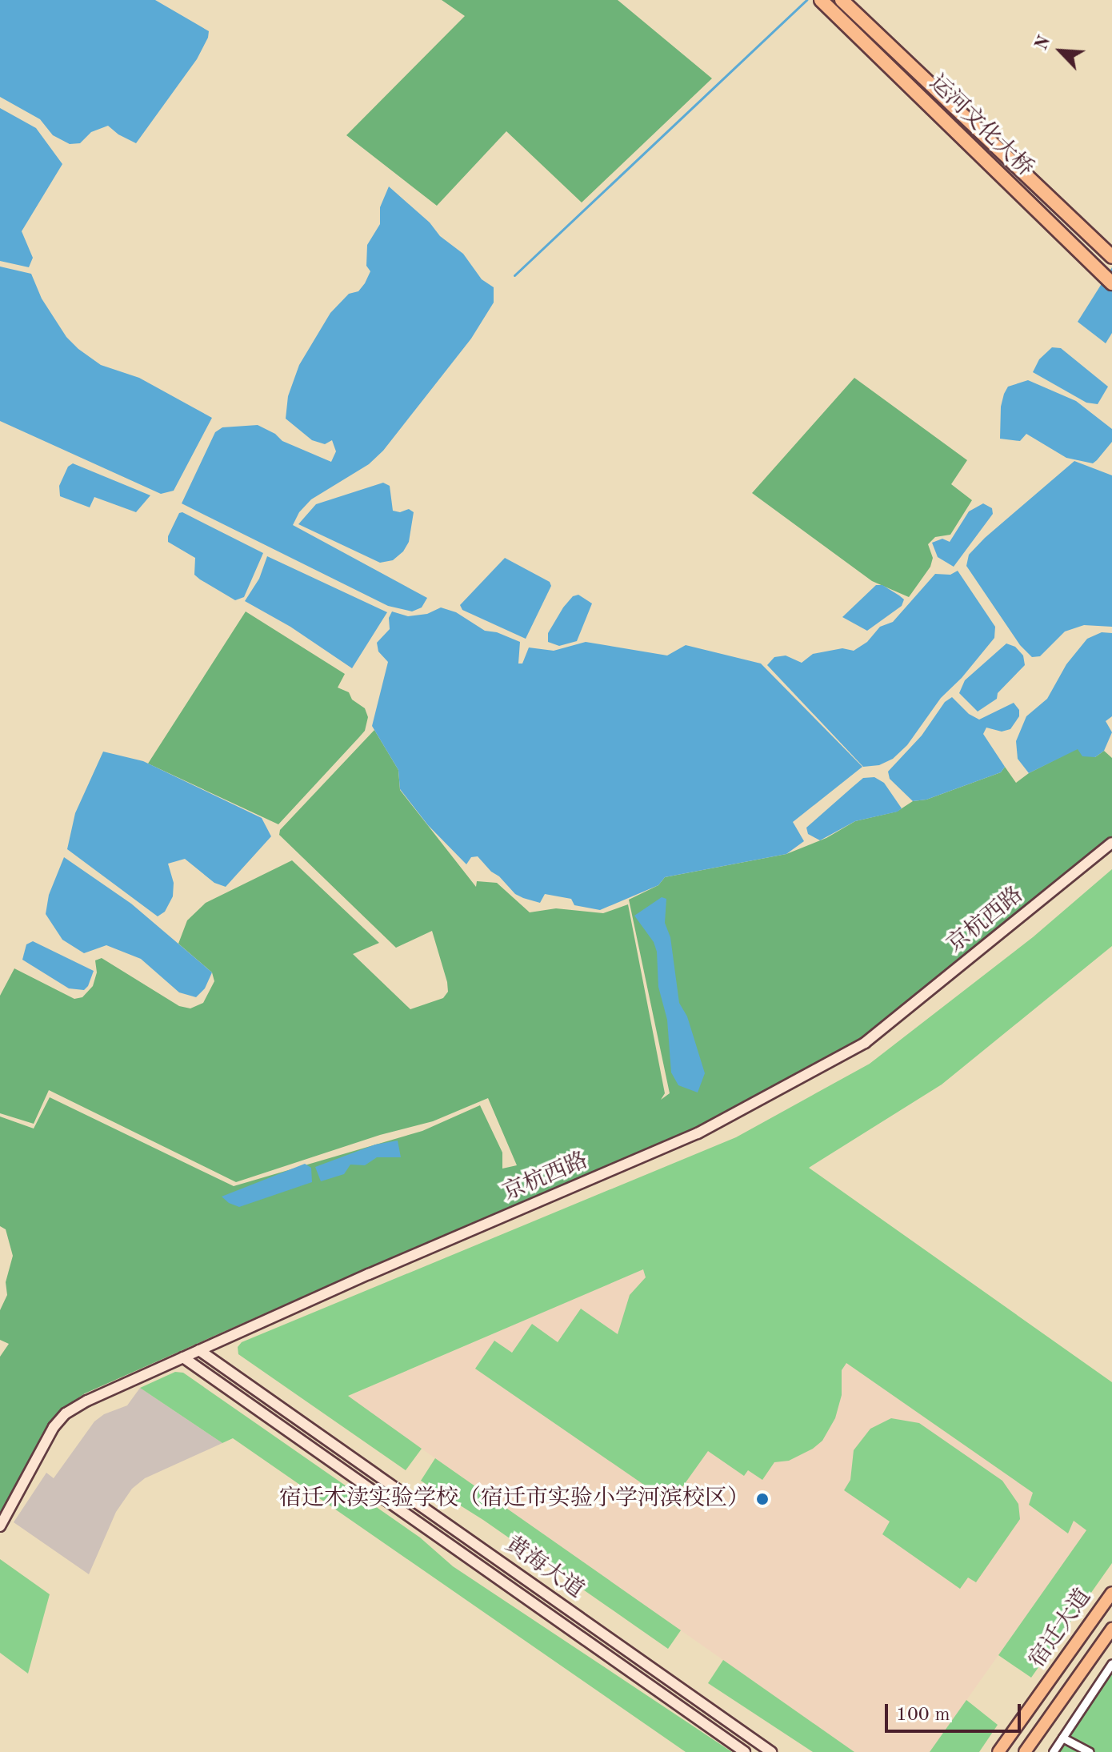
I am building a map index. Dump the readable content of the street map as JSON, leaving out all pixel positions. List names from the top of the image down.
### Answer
{
  "streets": {
    "highway": ["运河文化大桥"],
    "main road": ["京杭西路", "黄海大道", "宿迁大道"]
  },
  "crossings": [
    ["京杭西路", "黄海大道"]
  ],
  "places": ["宿迁木渎实验学校（宿迁市实验小学河滨校区）"],
  "scale_bar": "100 m",
  "north": "top left"
}
